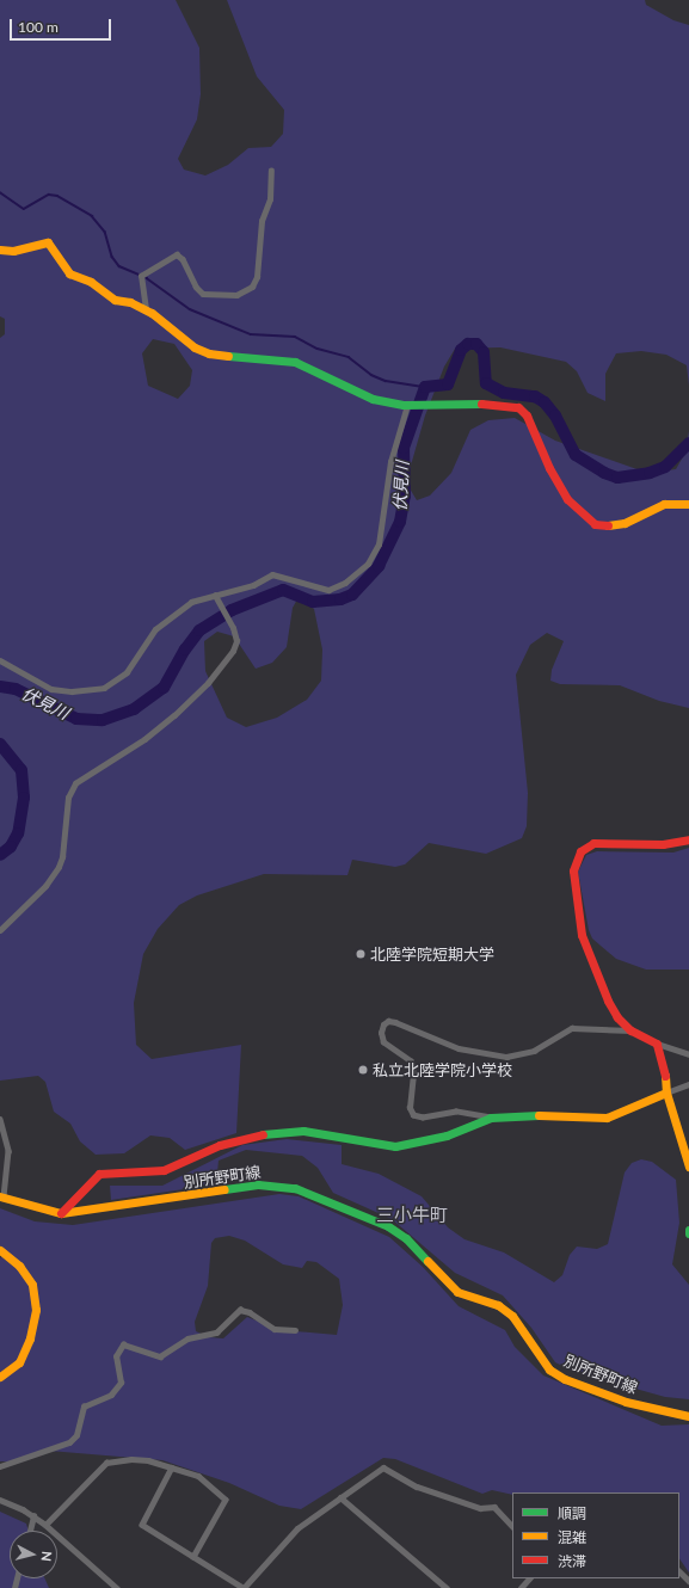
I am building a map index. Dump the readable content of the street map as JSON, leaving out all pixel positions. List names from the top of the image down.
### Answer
{
  "streets": {
    "street": ["別所野町線"]
  },
  "districts": ["三小牛町"],
  "water": ["伏見川"],
  "places": ["北陸学院短期大学", "私立北陸学院小学校"],
  "legend": ["順調", "混雑", "渋滞"],
  "scale_bar": "100 m",
  "north": "right"
}
